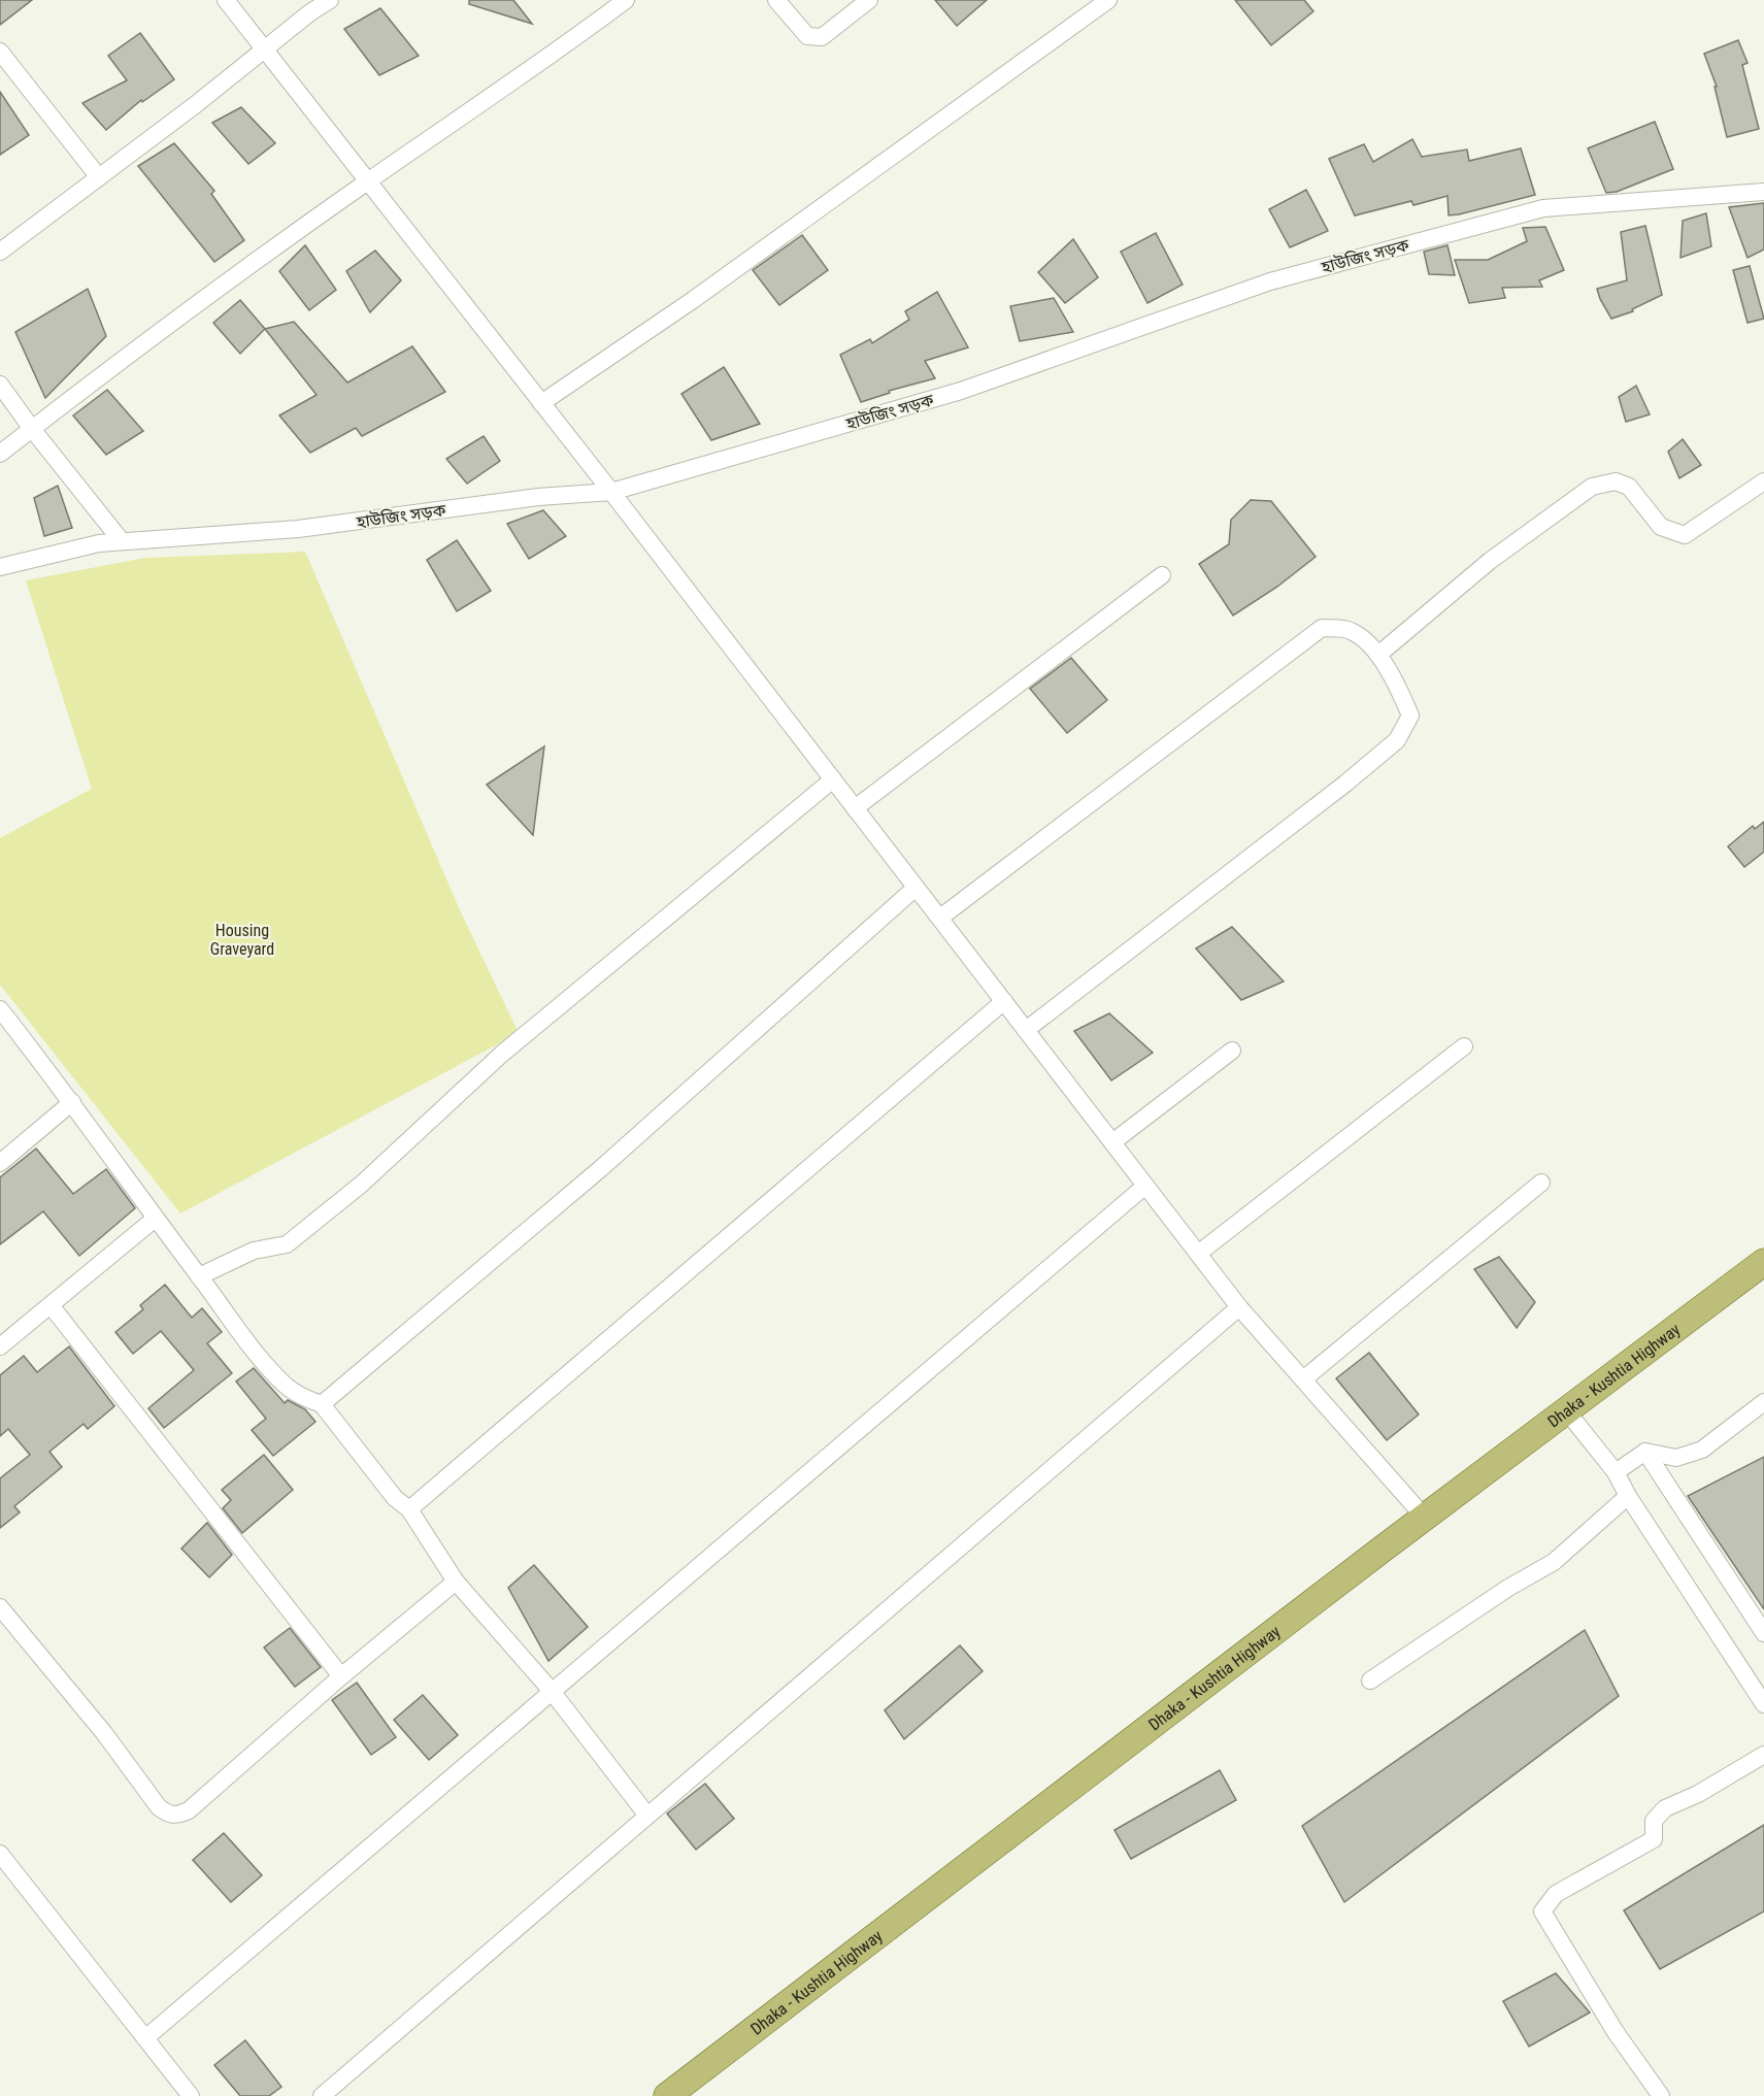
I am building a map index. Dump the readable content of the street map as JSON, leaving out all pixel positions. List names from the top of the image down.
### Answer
{
  "streets": {
    "main road": ["Dhaka - Kushtia Highway"],
    "street": ["হাউজিং সড়ক"]
  },
  "parks": ["Housing Graveyard"]
}
